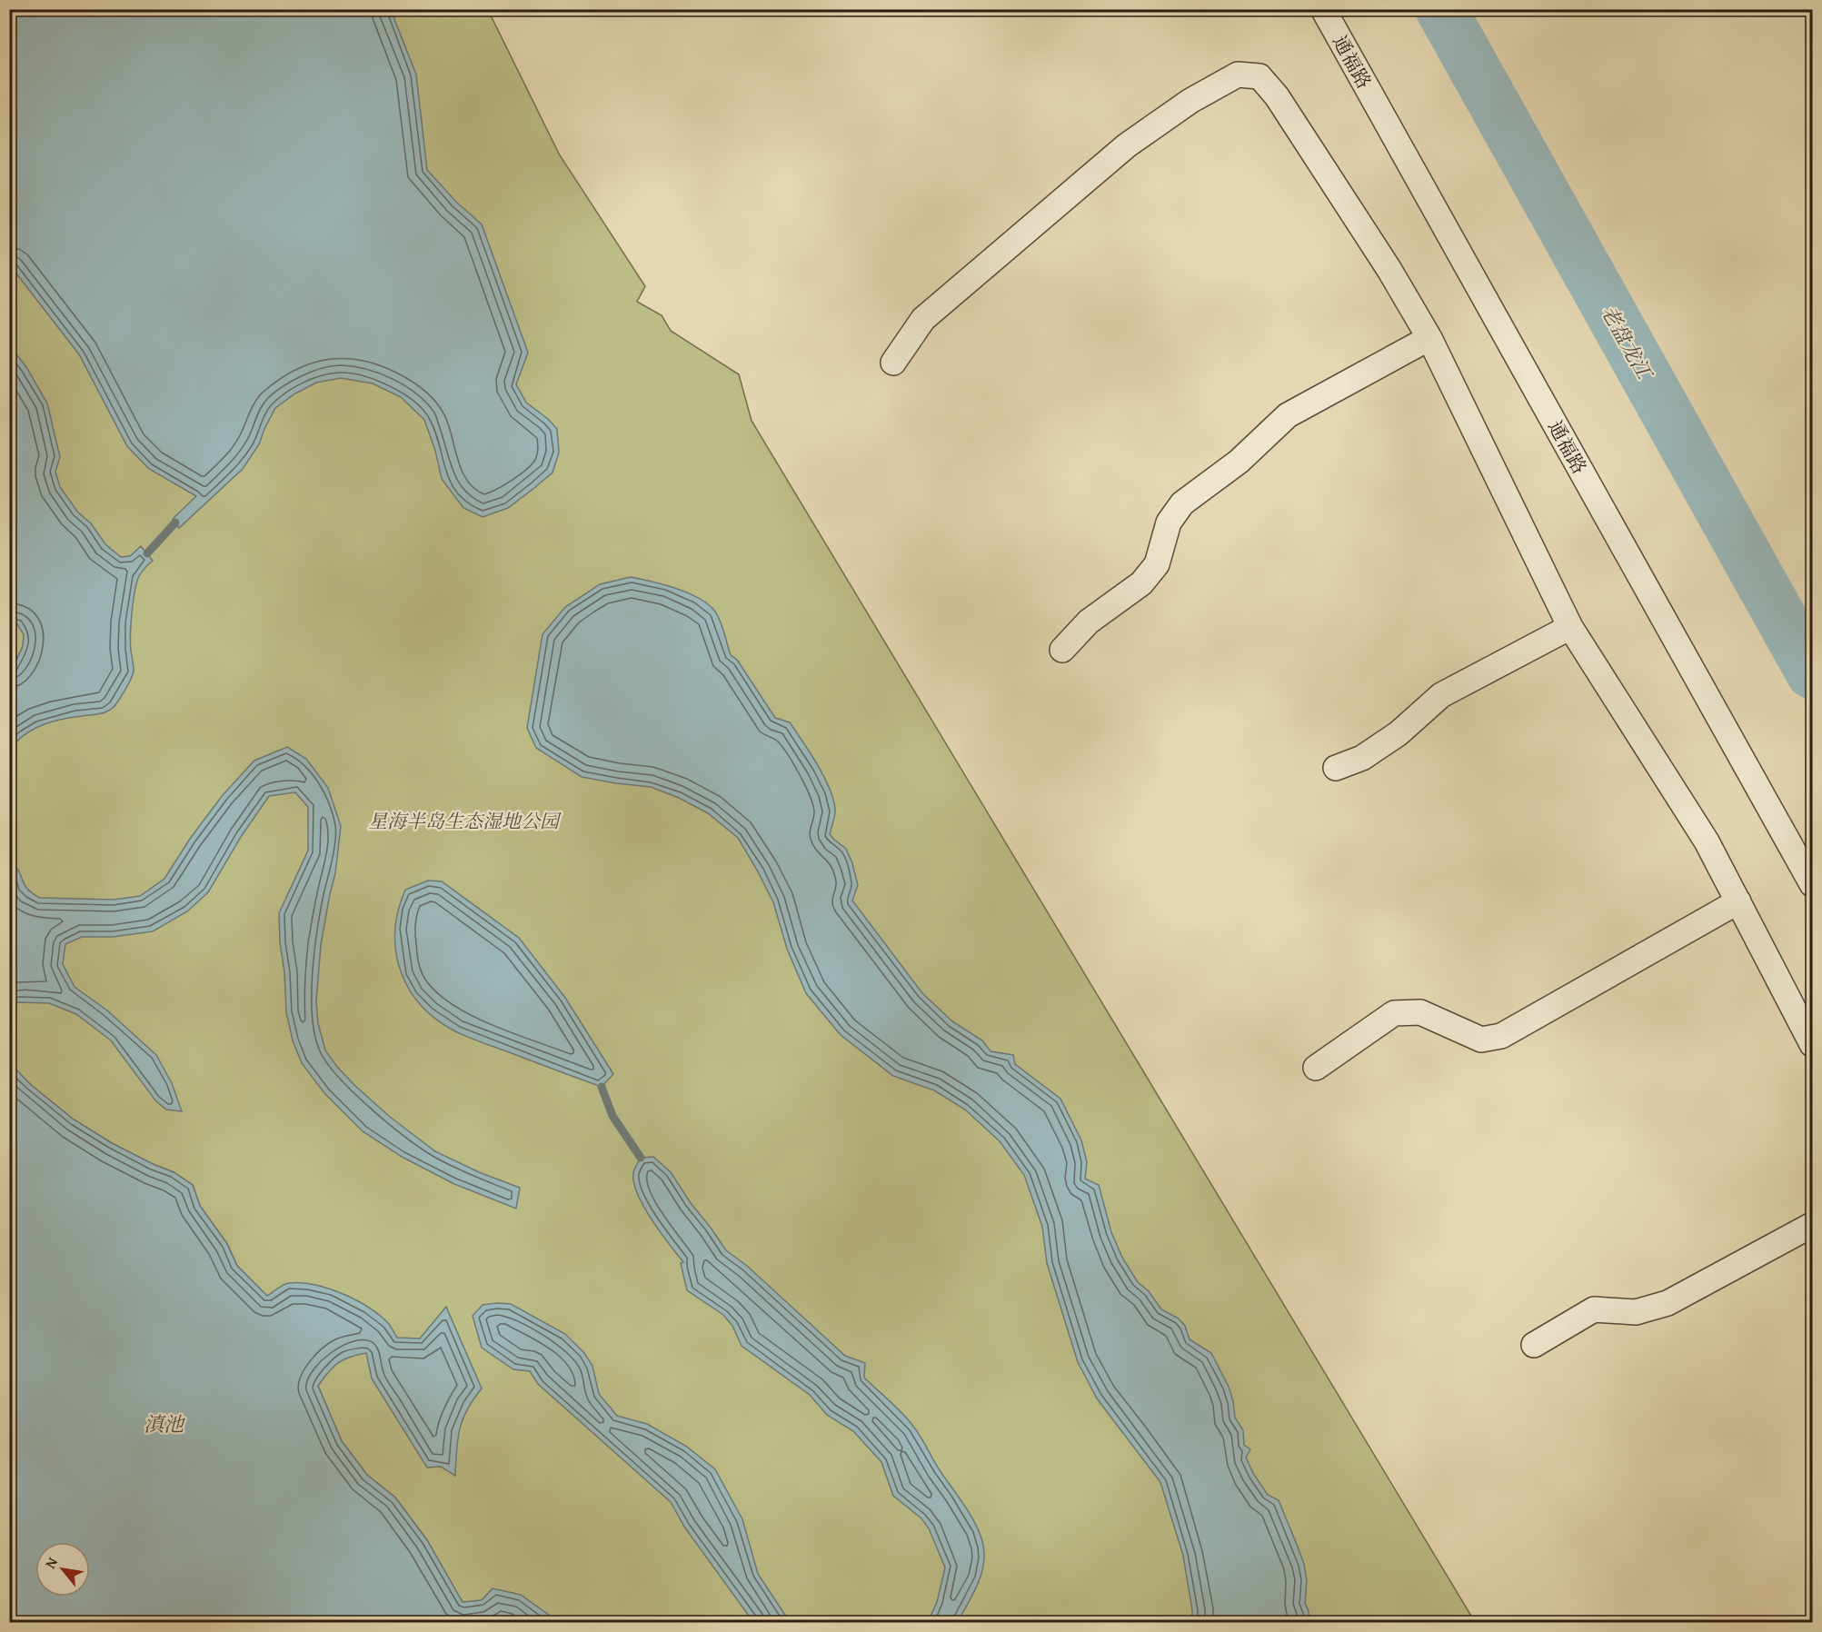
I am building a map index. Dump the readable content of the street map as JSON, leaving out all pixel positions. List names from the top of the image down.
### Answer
{
  "streets": {
    "street": ["通福路"]
  },
  "water": ["老盘龙江", "滇池"],
  "parks": ["星海半岛生态湿地公园"],
  "north": "top left"
}
